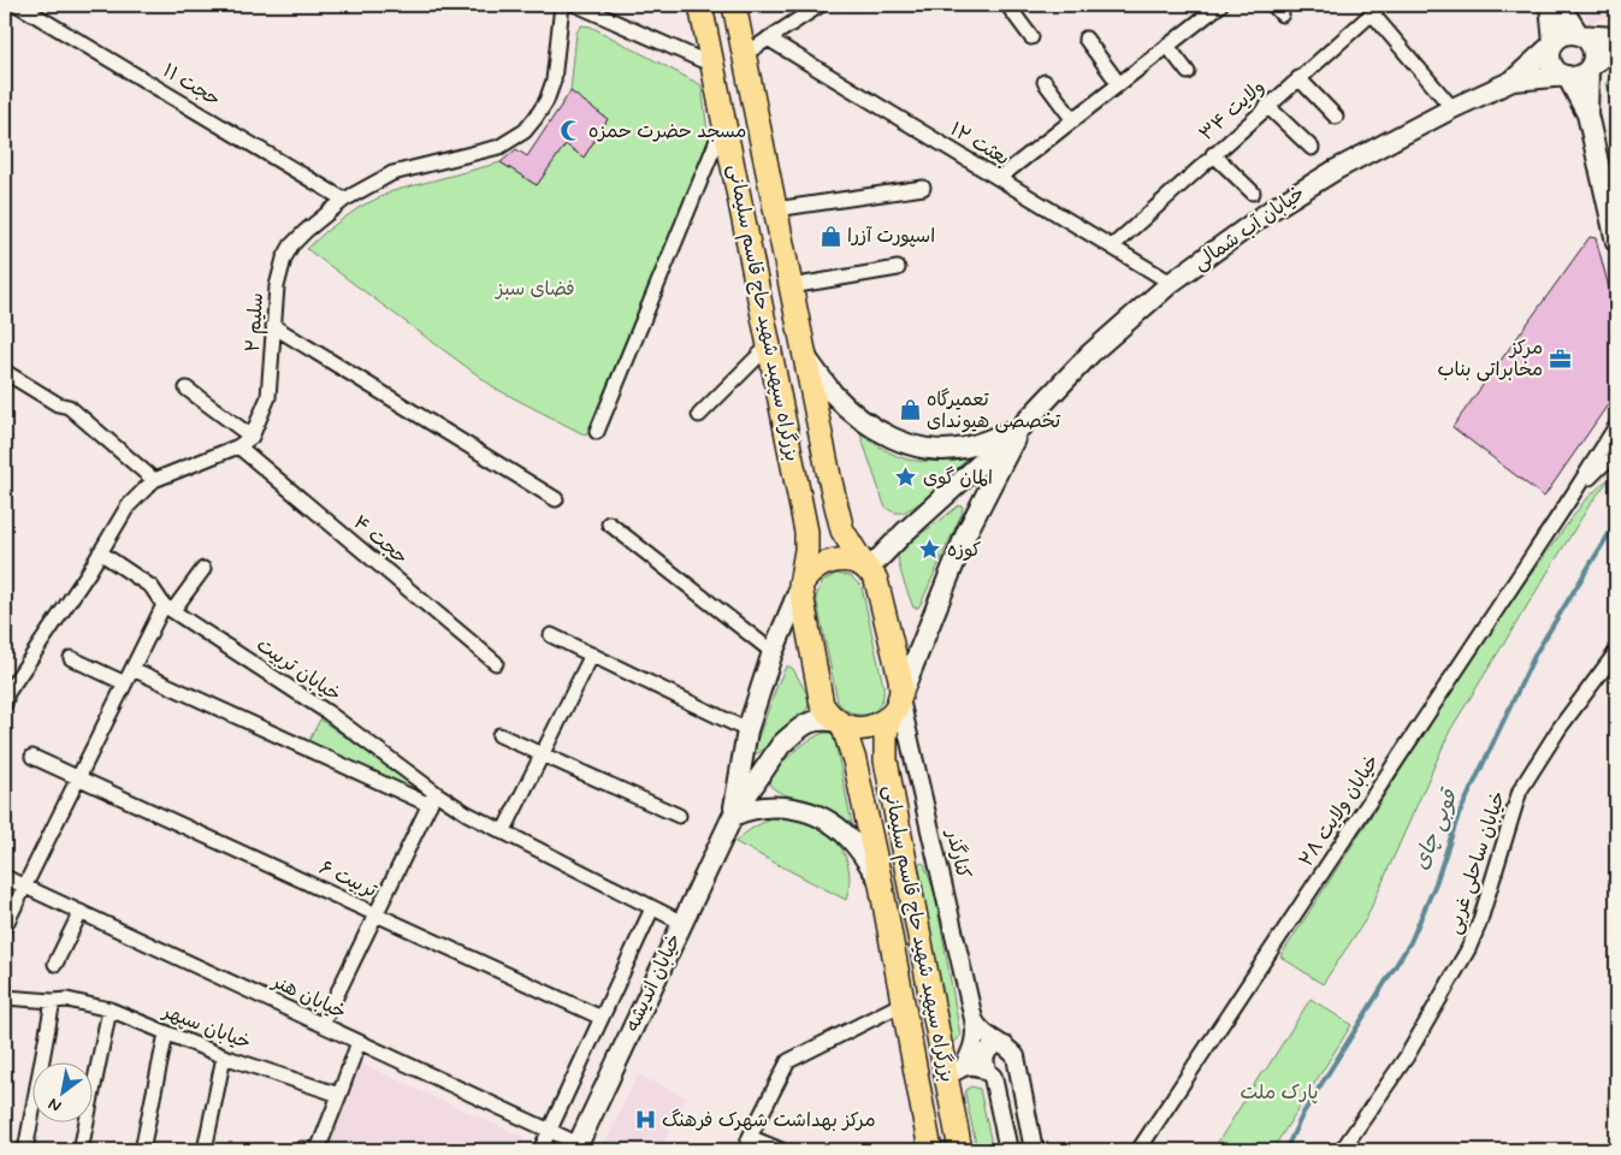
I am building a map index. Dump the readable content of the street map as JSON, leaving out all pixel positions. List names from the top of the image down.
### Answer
{
  "streets": {
    "highway": ["بزرگراه سپهبد شهید حاج قاسم سلیمانی"],
    "main road": ["خیابان آب شمالی", "خیابان اندیشه"],
    "street": [
      "حجت ۱۱",
      "ولایت ۳۴",
      "بعثت ۱۲",
      "سلیم ۲",
      "حجت ۴",
      "خیابان تربیت",
      "خیابان ولایت ۲۸",
      "کنارگذر",
      "خیابان ساحلی غربی",
      "تربیت ۶",
      "خیابان هنر",
      "خیابان سپهر"
    ]
  },
  "crossings": [
    ["حجت ۱۱", "سلیم ۲"],
    ["ولایت ۳۴", "بعثت ۱۲"],
    ["بعثت ۱۲", "خیابان آب شمالی"],
    ["خیابان آب شمالی", "بزرگراه سپهبد شهید حاج قاسم سلیمانی"],
    ["خیابان آب شمالی", "کنارگذر"],
    ["بزرگراه سپهبد شهید حاج قاسم سلیمانی", "کنارگذر"],
    ["بزرگراه سپهبد شهید حاج قاسم سلیمانی", "خیابان اندیشه"],
    ["خیابان تربیت", "خیابان اندیشه"],
    ["خیابان اندیشه", "خیابان هنر"]
  ],
  "water": ["قوبی چای"],
  "parks": ["فضای سبز", "پارک ملت"],
  "places": {
    "mosque": ["مسجد حضرت حمزه"],
    "shop": ["اسپورت آزرا", "تعمیرگاه تخصصی هیوندای"],
    "office": ["مرکز مخابراتی بناب"],
    "place": ["المان گوی", "کوزه"],
    "hospital": ["مرکز بهداشت شهرک فرهنگ"]
  },
  "north": "bottom left"
}
